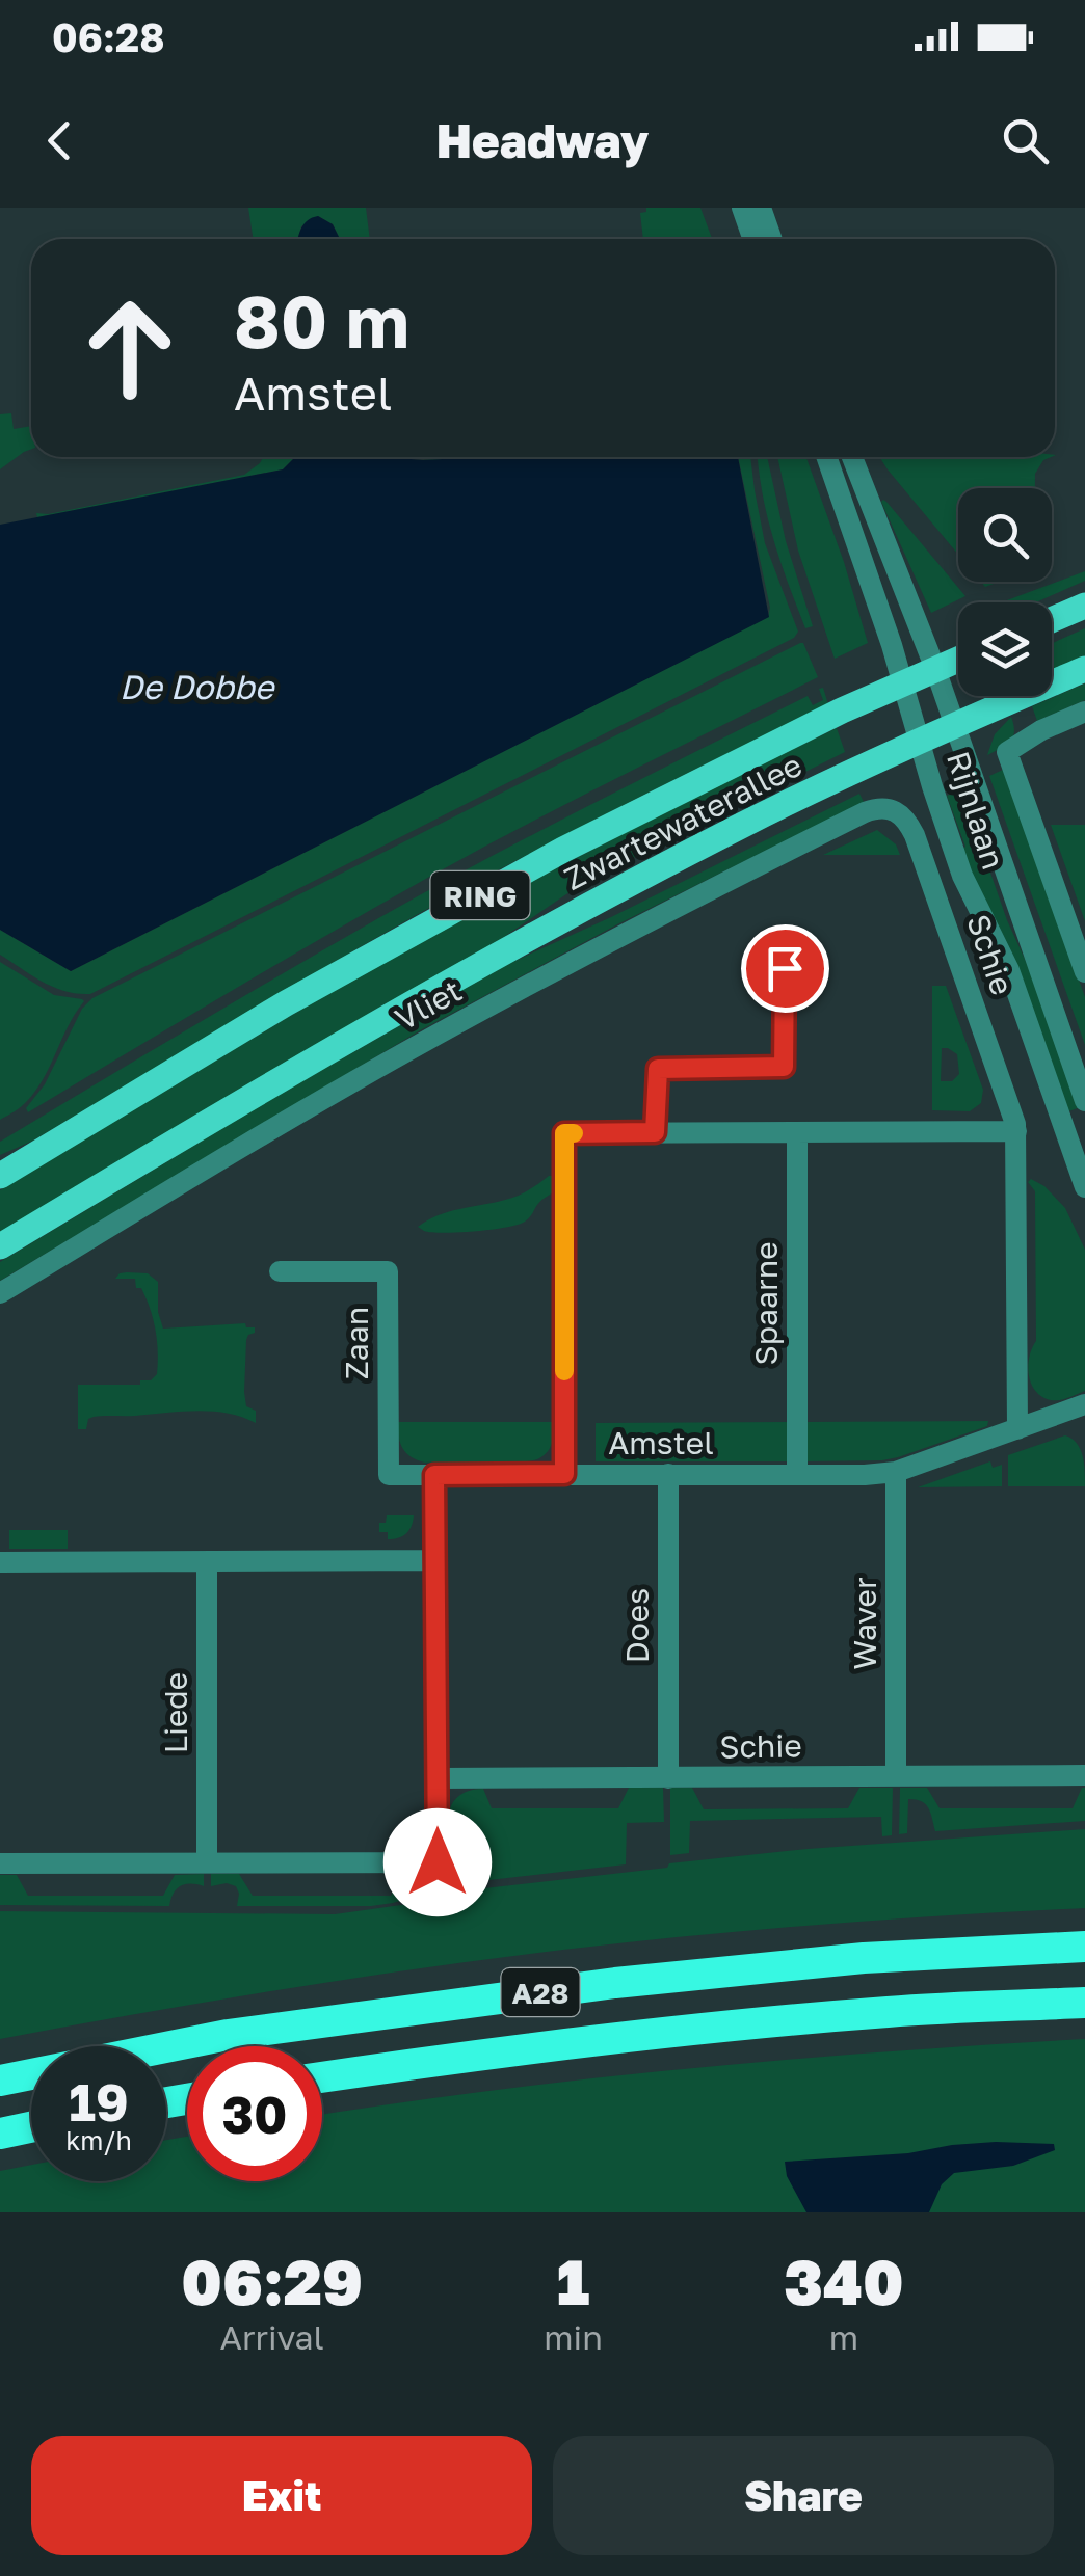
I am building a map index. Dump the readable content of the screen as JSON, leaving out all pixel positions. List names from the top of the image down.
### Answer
{
  "streets": {
    "highway": ["A28"],
    "main road": ["Zwartewaterallee", "RING"],
    "street": [
      "Rijnlaan",
      "Schie",
      "Vliet",
      "Spaarne",
      "Zaan",
      "Amstel",
      "Waver",
      "Does",
      "Liede"
    ]
  },
  "crossings": [
    ["Rijnlaan", "Zwartewaterallee"],
    ["Schie", "Vliet"],
    ["Schie", "Amstel"],
    ["Schie", "Waver"],
    ["Schie", "Does"],
    ["Spaarne", "Amstel"],
    ["Zaan", "Amstel"],
    ["Amstel", "Waver"],
    ["Amstel", "Does"]
  ],
  "water": ["De Dobbe"],
  "page": {
    "status": "06:28",
    "header": "Headway",
    "turn": ["80 m", "Amstel"],
    "speed": "19 km/h",
    "limit": "30",
    "eta": [
      "06:29",
      "Arrival",
      "1",
      "min",
      "340",
      "m"
    ],
    "buttons": ["Exit", "Share"]
  }
}
